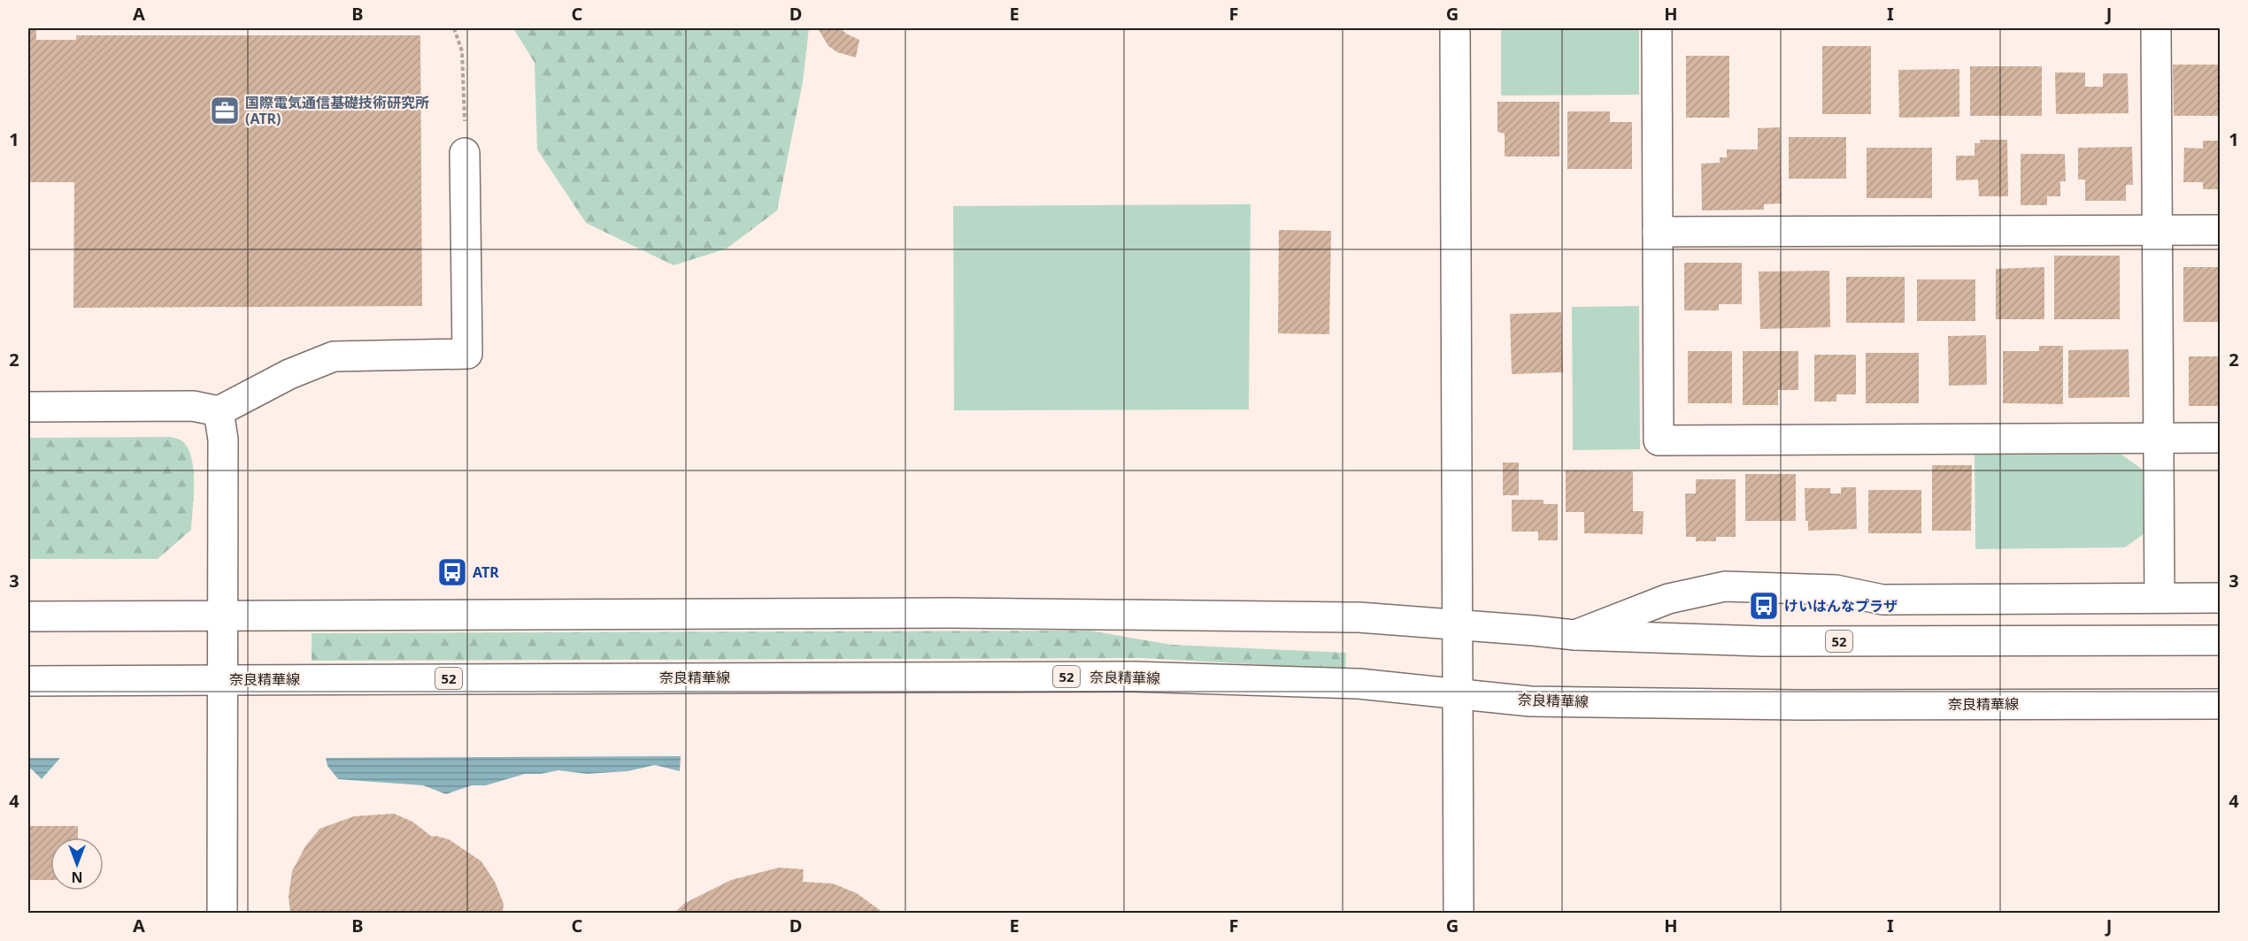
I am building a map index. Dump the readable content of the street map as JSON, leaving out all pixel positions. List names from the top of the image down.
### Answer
{
  "streets": {
    "main road": ["52", "奈良精華線"]
  },
  "places": {
    "office": ["国際電気通信基礎技術研究所 (ATR)"],
    "bus stop": ["ATR", "けいはんなプラザ"]
  },
  "north": "bottom",
  "grid": {
    "columns": [
      "A",
      "B",
      "C",
      "D",
      "E",
      "F",
      "G",
      "H",
      "I",
      "J"
    ],
    "rows": [
      "1",
      "2",
      "3",
      "4"
    ]
  }
}
